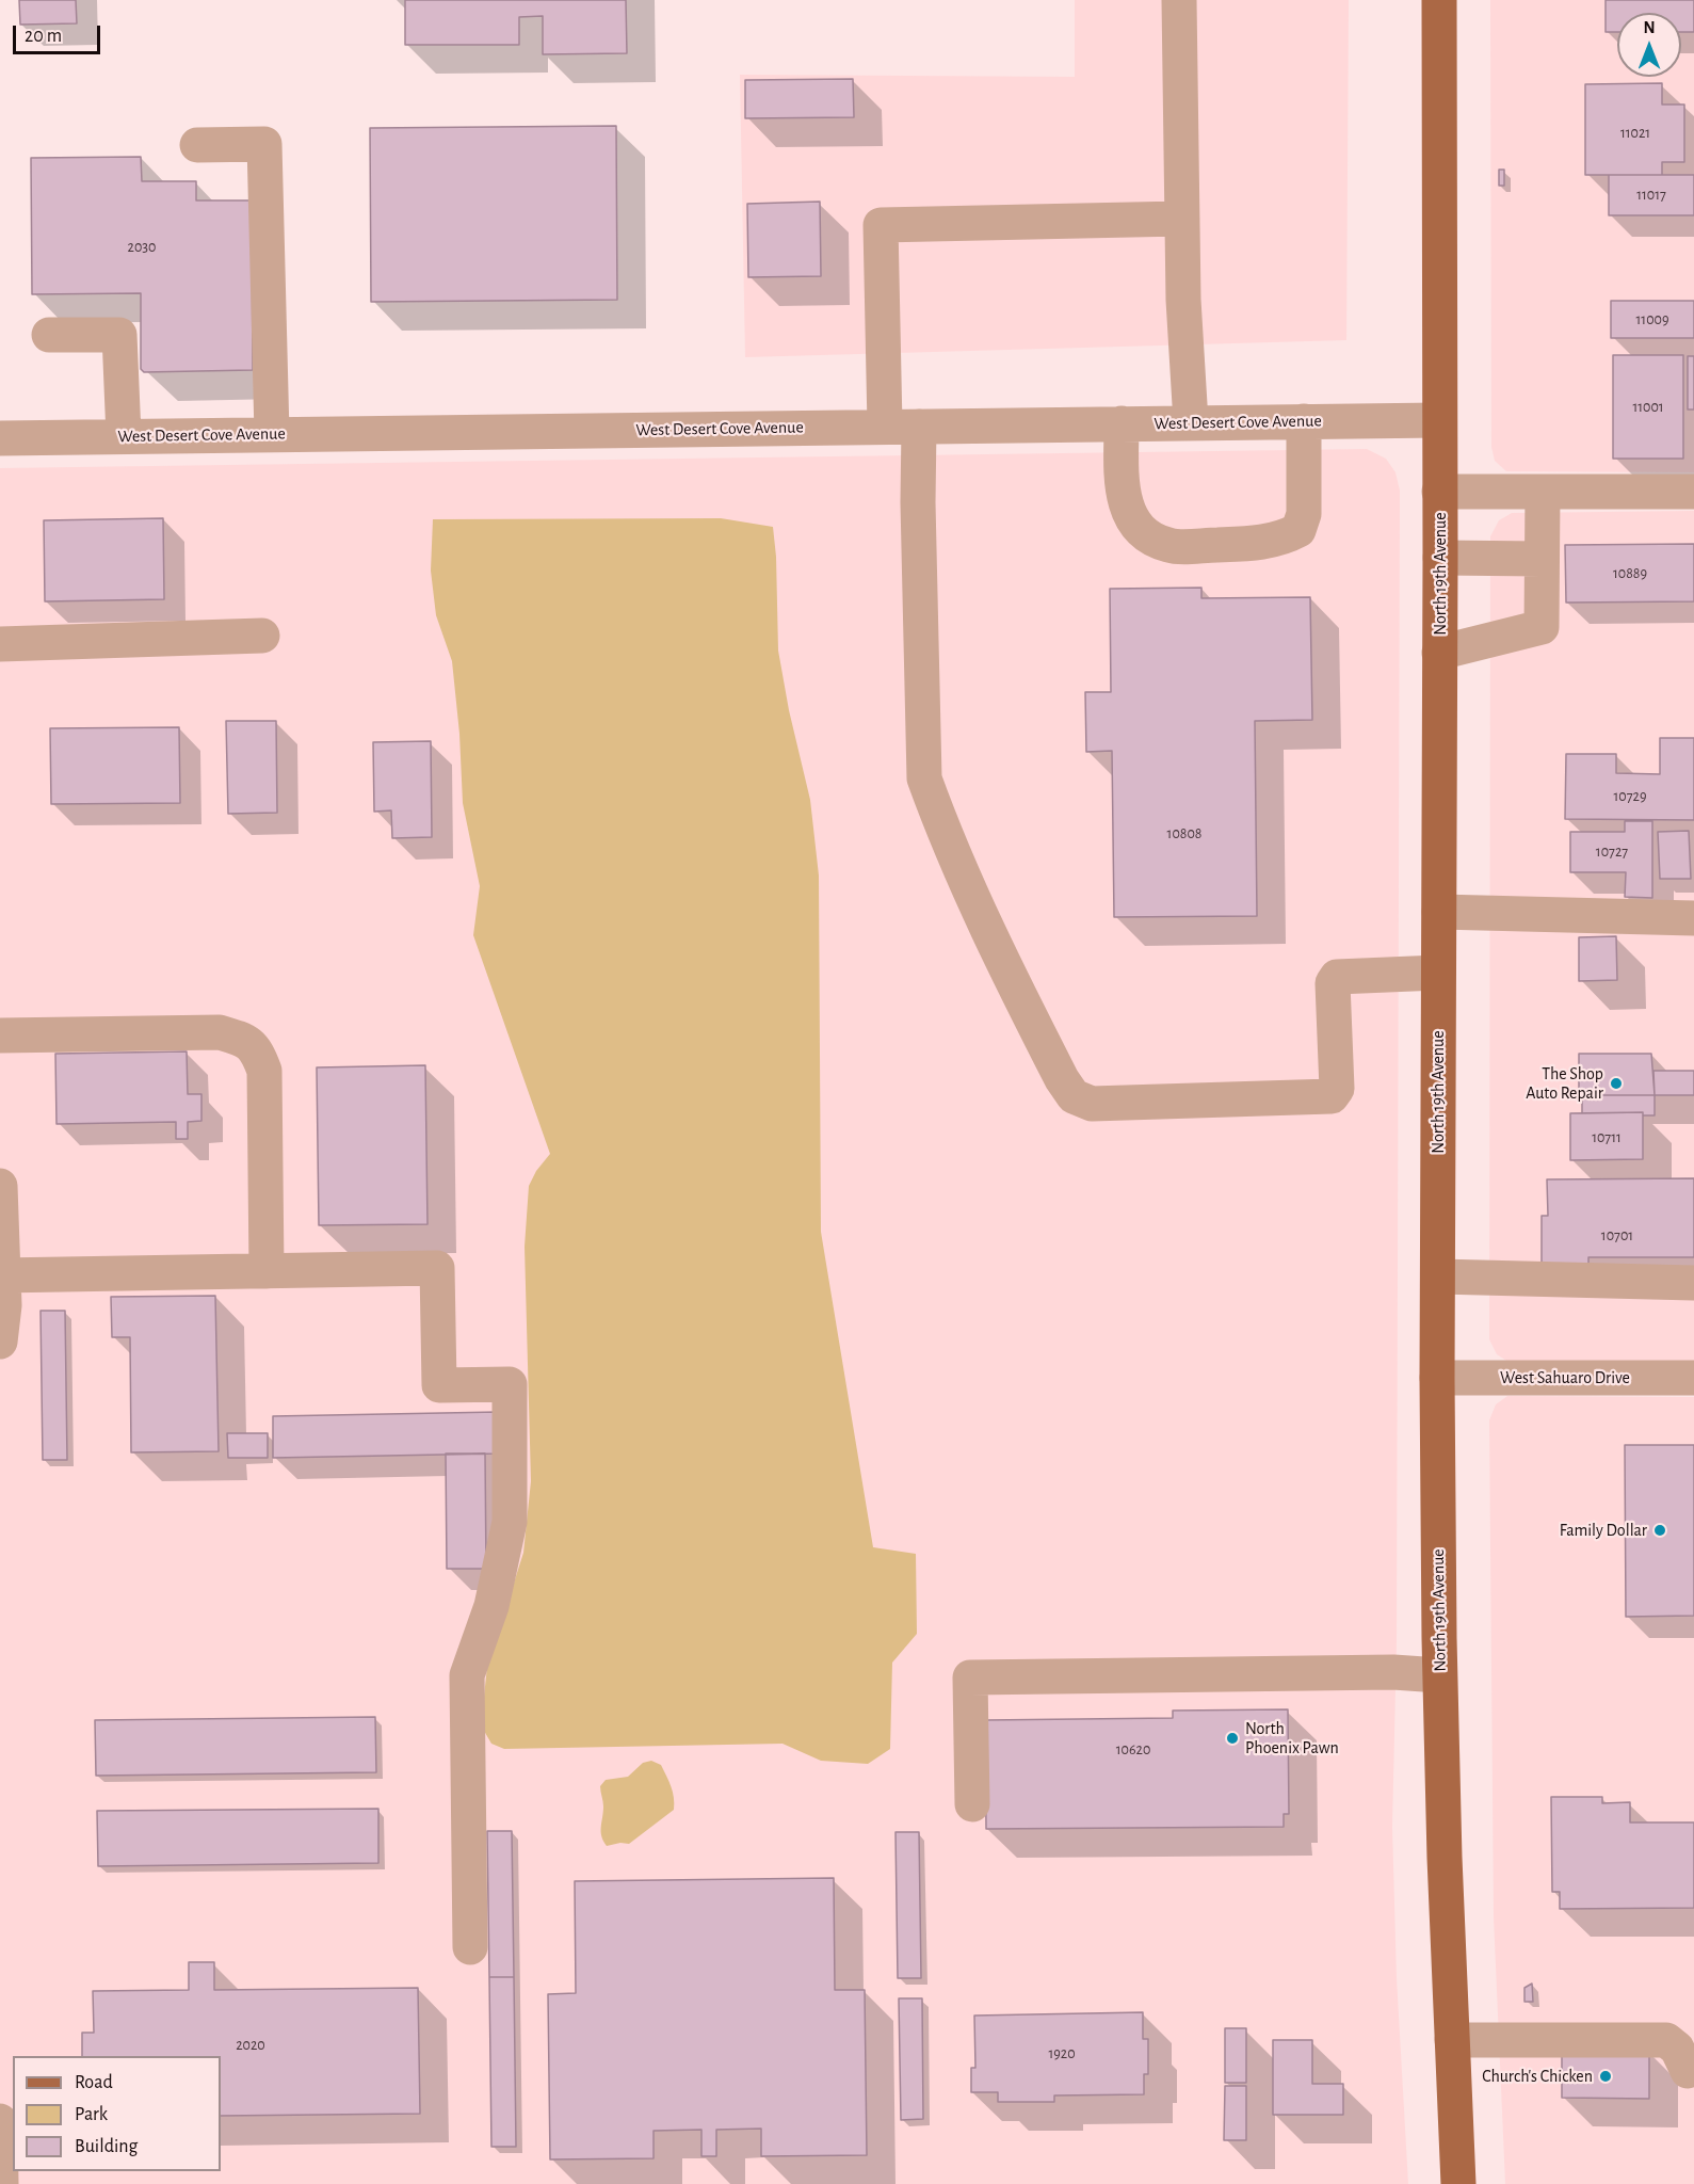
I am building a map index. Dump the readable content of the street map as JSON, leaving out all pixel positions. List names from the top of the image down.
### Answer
{
  "streets": {
    "main road": ["North 19th Avenue"],
    "street": ["West Desert Cove Avenue", "West Sahuaro Drive"]
  },
  "crossings": [
    ["West Desert Cove Avenue", "North 19th Avenue"],
    ["North 19th Avenue", "West Sahuaro Drive"]
  ],
  "places": [
    "The Shop Auto Repair",
    "Family Dollar",
    "North Phoenix Pawn",
    "Church's Chicken"
  ],
  "house_numbers": [
    "11021",
    "11017",
    "2030",
    "11009",
    "11001",
    "10889",
    "10729",
    "10808",
    "10727",
    "10711",
    "10701",
    "10620",
    "2020",
    "1920"
  ],
  "legend": ["Road", "Park", "Building"],
  "scale_bar": "20 m",
  "north": "top"
}
